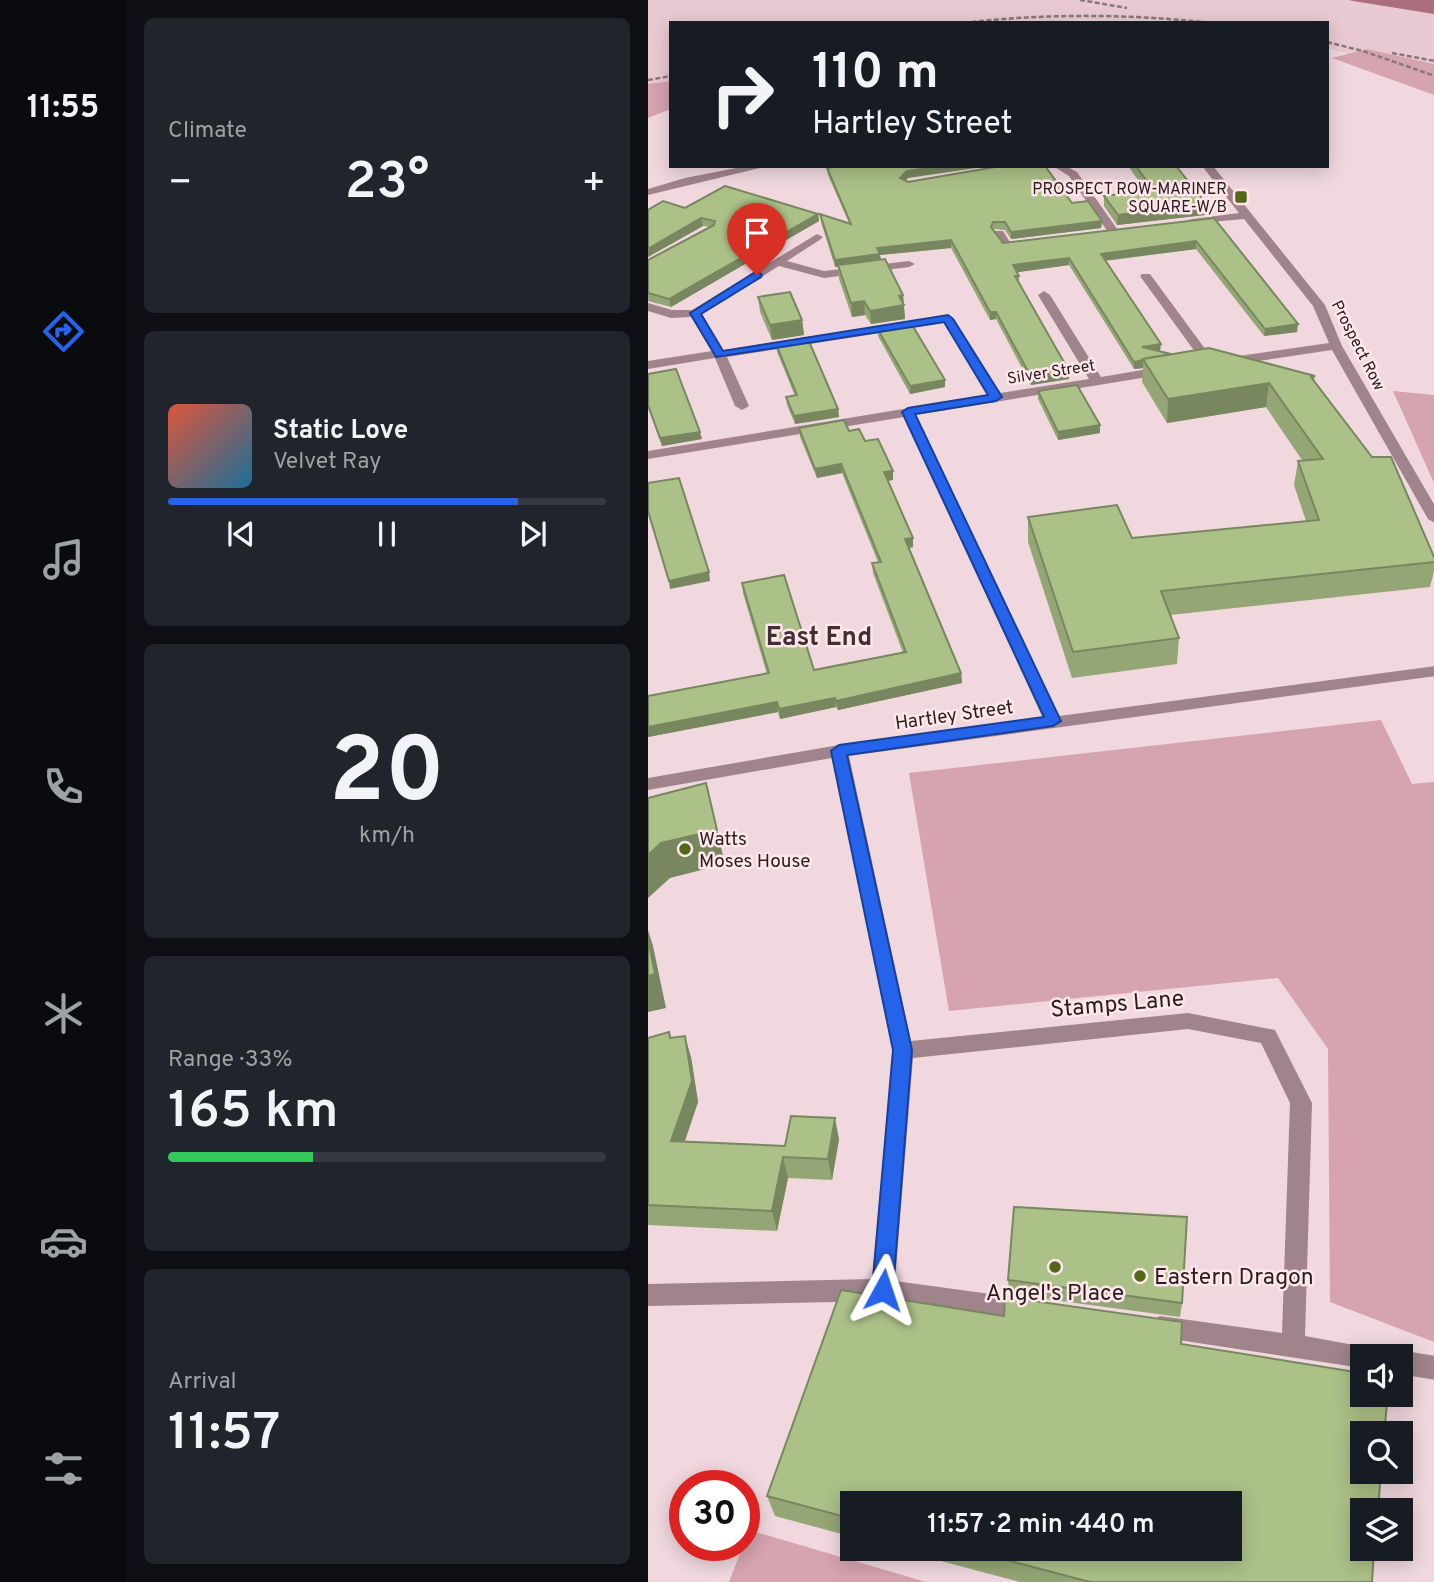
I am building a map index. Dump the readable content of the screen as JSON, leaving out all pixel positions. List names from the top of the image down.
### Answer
{
  "streets": {
    "street": [
      "Prospect Row",
      "Silver Street",
      "Hartley Street",
      "Stamps Lane"
    ]
  },
  "crossings": [
    ["Prospect Row", "Silver Street"]
  ],
  "districts": ["East End"],
  "places": {
    "transit": ["PROSPECT ROW-MARINER SQUARE-W/B"],
    "other": ["Watts Moses House", "Angel's Place", "Eastern Dragon"]
  },
  "page": {
    "tabs": "11:55",
    "tile": [
      "Climate",
      ["20", "km/h"],
      ["Range · 33%", "165 km"],
      ["Arrival", "11:57"]
    ],
    "turn": ["110 m", "Hartley Street"],
    "heat": ["−", "23°", "+"],
    "song": ["Static Love", "Velvet Ray"],
    "limit": "30",
    "trip": "11:57 · 2 min · 440 m"
  }
}
